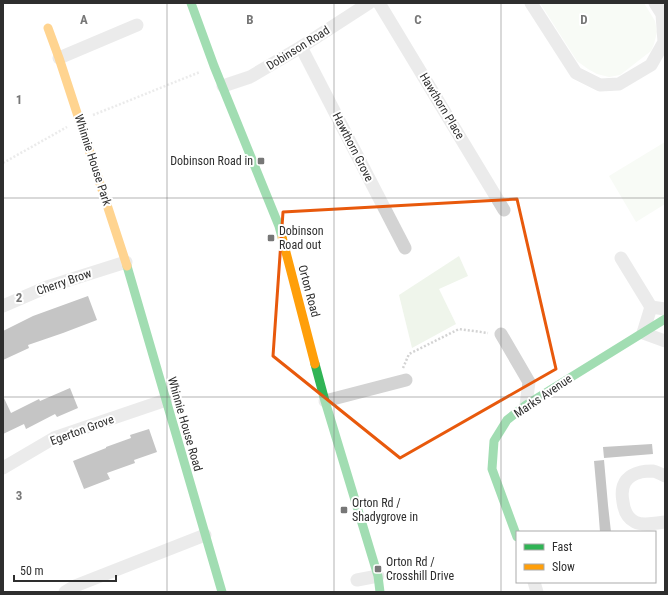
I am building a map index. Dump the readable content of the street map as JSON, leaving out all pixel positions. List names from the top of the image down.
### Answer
{
  "streets": {
    "street": [
      "Dobinson Road",
      "Hawthorn Place",
      "Hawthorn Grove",
      "Whinnie House Park",
      "Cherry Brow",
      "Orton Road",
      "Marks Avenue",
      "Whinnie House Road",
      "Egerton Grove"
    ]
  },
  "crossings": [
    ["Dobinson Road", "Hawthorn Grove"],
    ["Dobinson Road", "Orton Road"],
    ["Whinnie House Park", "Cherry Brow"],
    ["Whinnie House Park", "Whinnie House Road"],
    ["Cherry Brow", "Whinnie House Road"],
    ["Whinnie House Road", "Egerton Grove"]
  ],
  "places": {
    "transit": [
      "Dobinson Road in",
      "Dobinson Road out",
      "Orton Rd / Shadygrove in",
      "Orton Rd / Crosshill Drive"
    ]
  },
  "legend": ["Fast", "Slow"],
  "scale_bar": "50 m",
  "grid": {
    "columns": [
      "A",
      "B",
      "C",
      "D"
    ],
    "rows": ["1", "2", "3"]
  }
}
